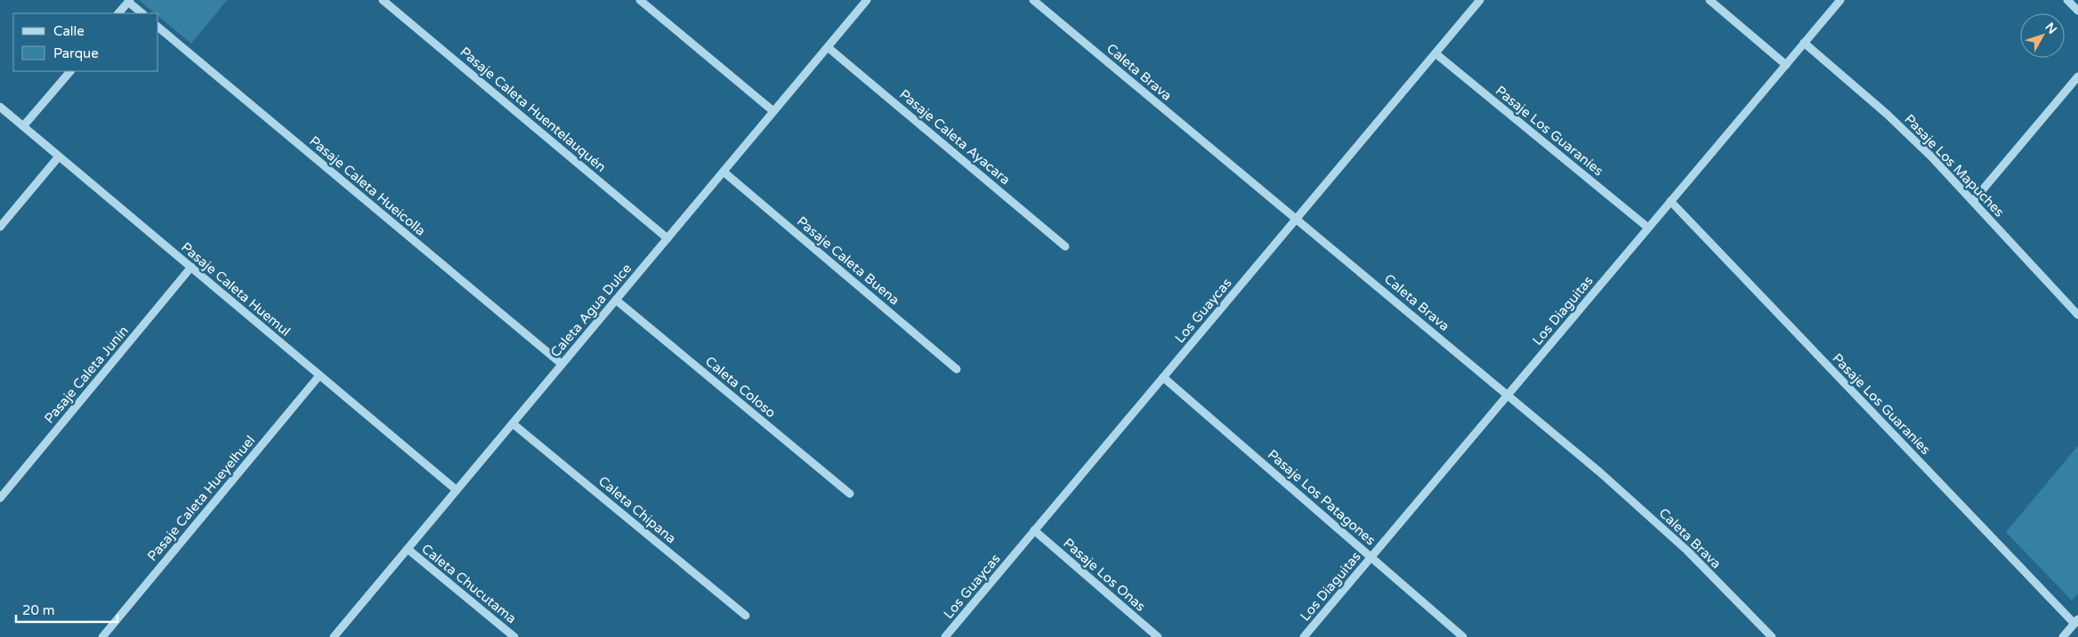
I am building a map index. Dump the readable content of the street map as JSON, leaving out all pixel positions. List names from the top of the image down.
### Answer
{
  "streets": {
    "street": [
      "Caleta Brava",
      "Pasaje Caleta Huentelauquén",
      "Pasaje Los Guaraníes",
      "Pasaje Caleta Ayacara",
      "Pasaje Los Mapuches",
      "Pasaje Caleta Hueicolla",
      "Pasaje Caleta Buena",
      "Pasaje Caleta Huemul",
      "Caleta Agua Dulce",
      "Los Guaycas",
      "Los Diaguitas",
      "Pasaje Caleta Junín",
      "Caleta Coloso",
      "Pasaje Los Patagones",
      "Pasaje Caleta Hueyelhuel",
      "Caleta Chipana",
      "Pasaje Los Onas",
      "Caleta Chucutama"
    ]
  },
  "crossings": [
    ["Caleta Brava", "Los Guaycas"],
    ["Caleta Brava", "Los Diaguitas"],
    ["Pasaje Caleta Huentelauquén", "Caleta Agua Dulce"],
    ["Pasaje Los Guaraníes", "Los Guaycas"],
    ["Pasaje Los Guaraníes", "Los Diaguitas"],
    ["Pasaje Caleta Ayacara", "Caleta Agua Dulce"],
    ["Pasaje Los Mapuches", "Los Diaguitas"],
    ["Pasaje Caleta Hueicolla", "Caleta Agua Dulce"],
    ["Pasaje Caleta Buena", "Caleta Agua Dulce"],
    ["Pasaje Caleta Huemul", "Caleta Agua Dulce"],
    ["Pasaje Caleta Huemul", "Pasaje Caleta Junín"],
    ["Pasaje Caleta Huemul", "Pasaje Caleta Hueyelhuel"],
    ["Caleta Agua Dulce", "Caleta Coloso"],
    ["Caleta Agua Dulce", "Caleta Chipana"],
    ["Caleta Agua Dulce", "Caleta Chucutama"],
    ["Los Guaycas", "Pasaje Los Patagones"],
    ["Los Guaycas", "Pasaje Los Onas"],
    ["Los Diaguitas", "Pasaje Los Patagones"]
  ],
  "legend": ["Calle", "Parque"],
  "scale_bar": "20 m",
  "north": "top right"
}
